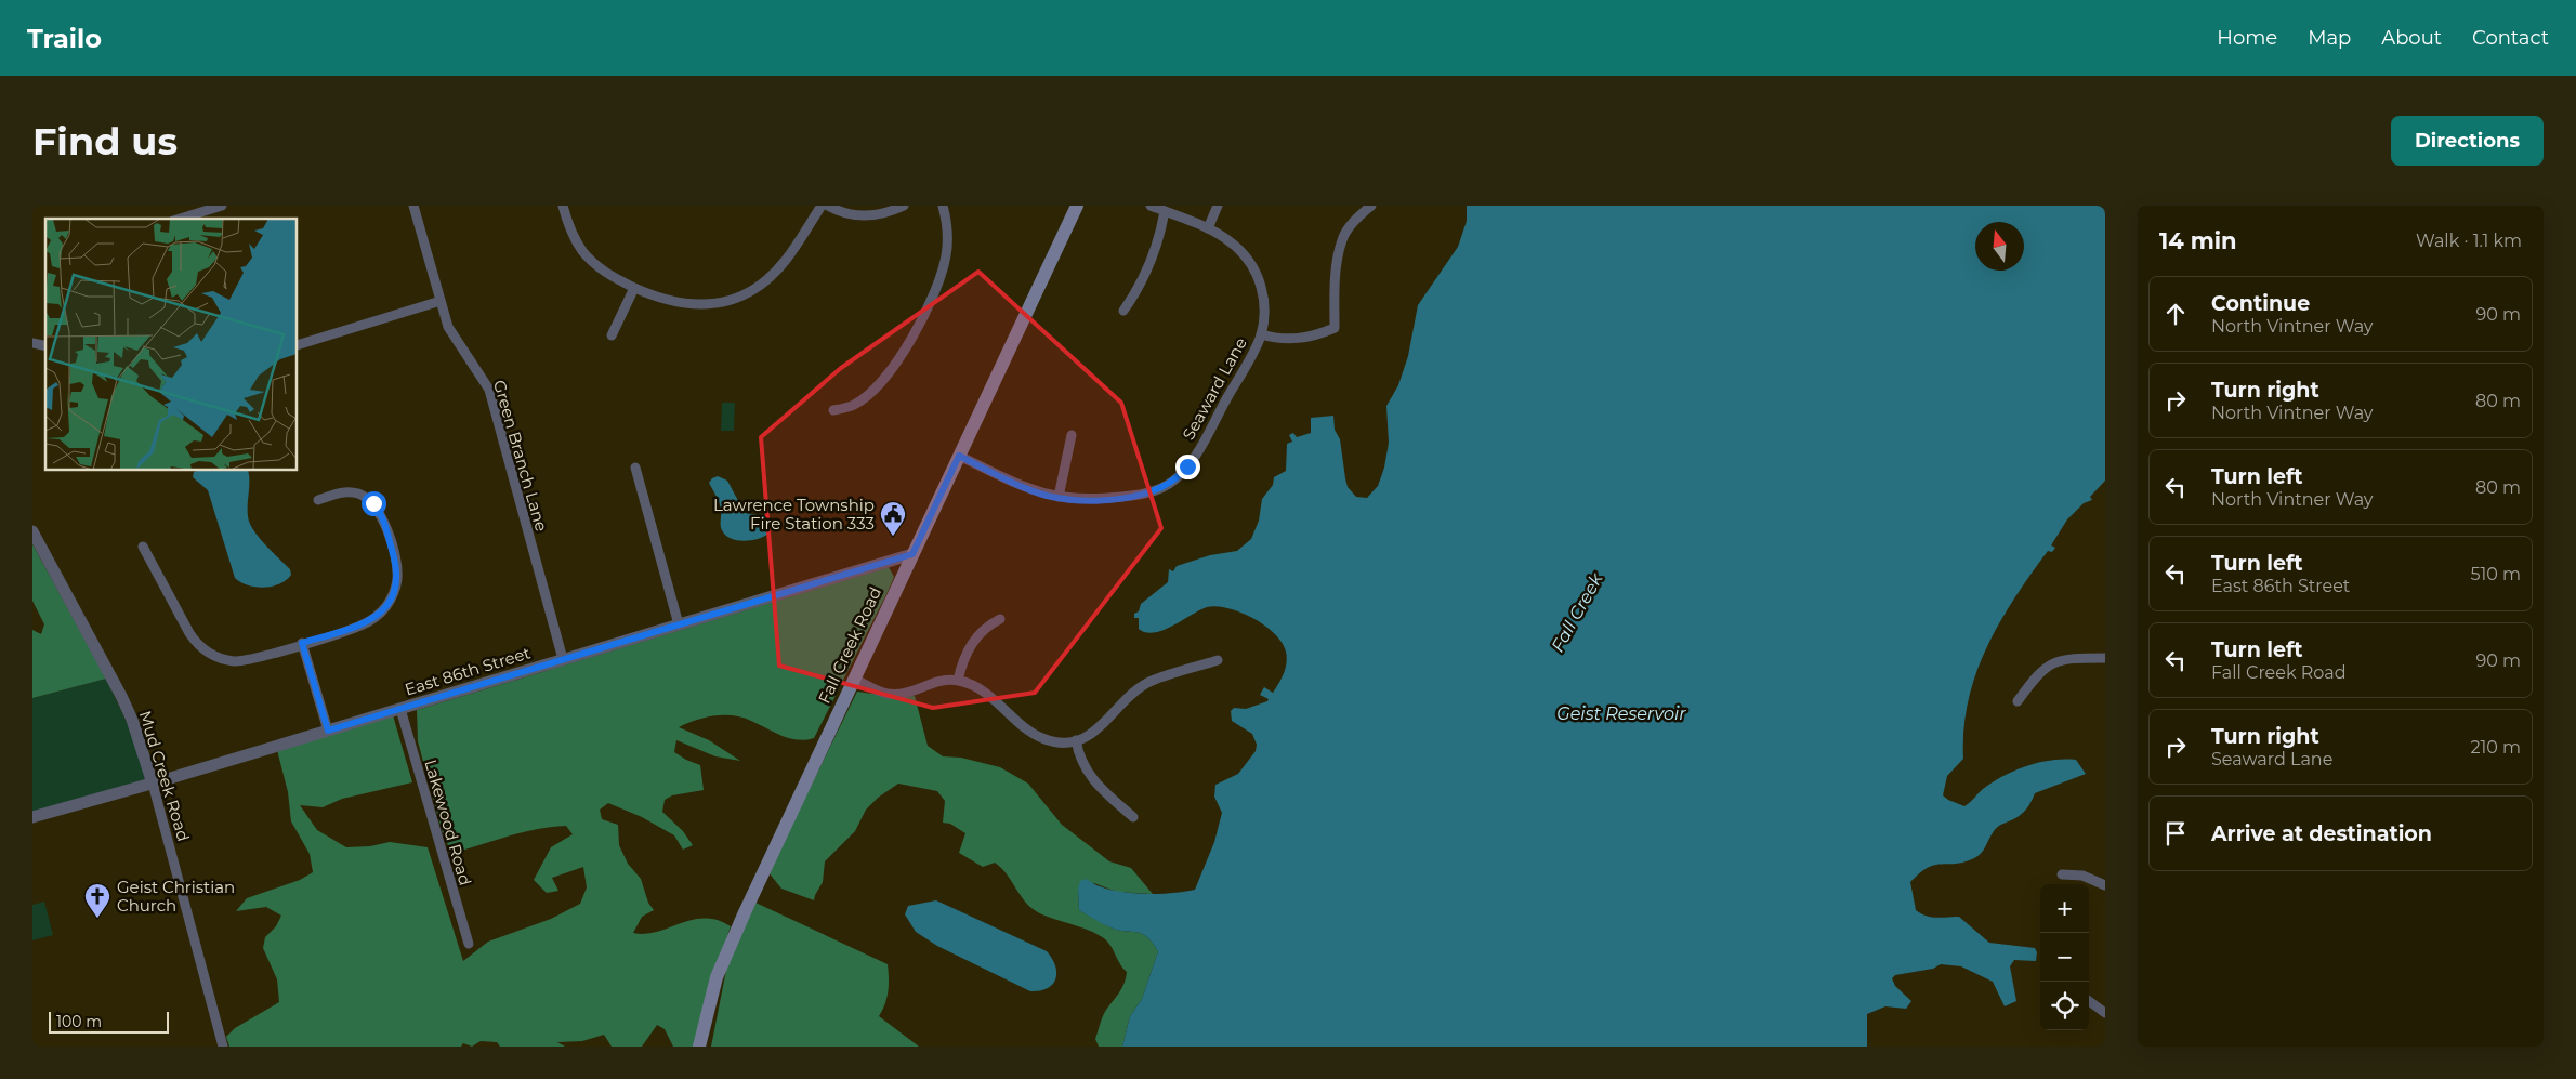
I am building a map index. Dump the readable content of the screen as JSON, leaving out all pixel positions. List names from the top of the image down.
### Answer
{
  "streets": {
    "main road": ["Fall Creek Road"],
    "street": [
      "Seaward Lane",
      "Green Branch Lane",
      "East 86th Street",
      "Mud Creek Road",
      "Lakewood Road"
    ]
  },
  "crossings": [
    ["Seaward Lane", "Fall Creek Road"],
    ["Green Branch Lane", "East 86th Street"],
    ["Fall Creek Road", "East 86th Street"],
    ["East 86th Street", "Mud Creek Road"],
    ["East 86th Street", "Lakewood Road"]
  ],
  "water": ["Fall Creek", "Geist Reservoir"],
  "places": {
    "public building": ["Lawrence Township Fire Station 333"],
    "church": ["Geist Christian Church"]
  },
  "scale_bar": "100 m",
  "north": "top",
  "page": {
    "header": "Trailo",
    "nav": [
      "Home",
      "Map",
      "About",
      "Contact"
    ],
    "buttons": "Directions",
    "title": "Find us",
    "heading": ["14 min", "Walk · 1.1 km"],
    "list": [
      ["Continue", "North Vintner Way", "90 m"],
      ["Turn right", "North Vintner Way", "80 m"],
      ["Turn left", "North Vintner Way", "80 m"],
      ["Turn left", "East 86th Street", "510 m"],
      ["Turn left", "Fall Creek Road", "90 m"],
      ["Turn right", "Seaward Lane", "210 m"],
      "Arrive at destination"
    ],
    "map_buttons": ["+", "−"],
    "scale": "100 m"
  }
}
